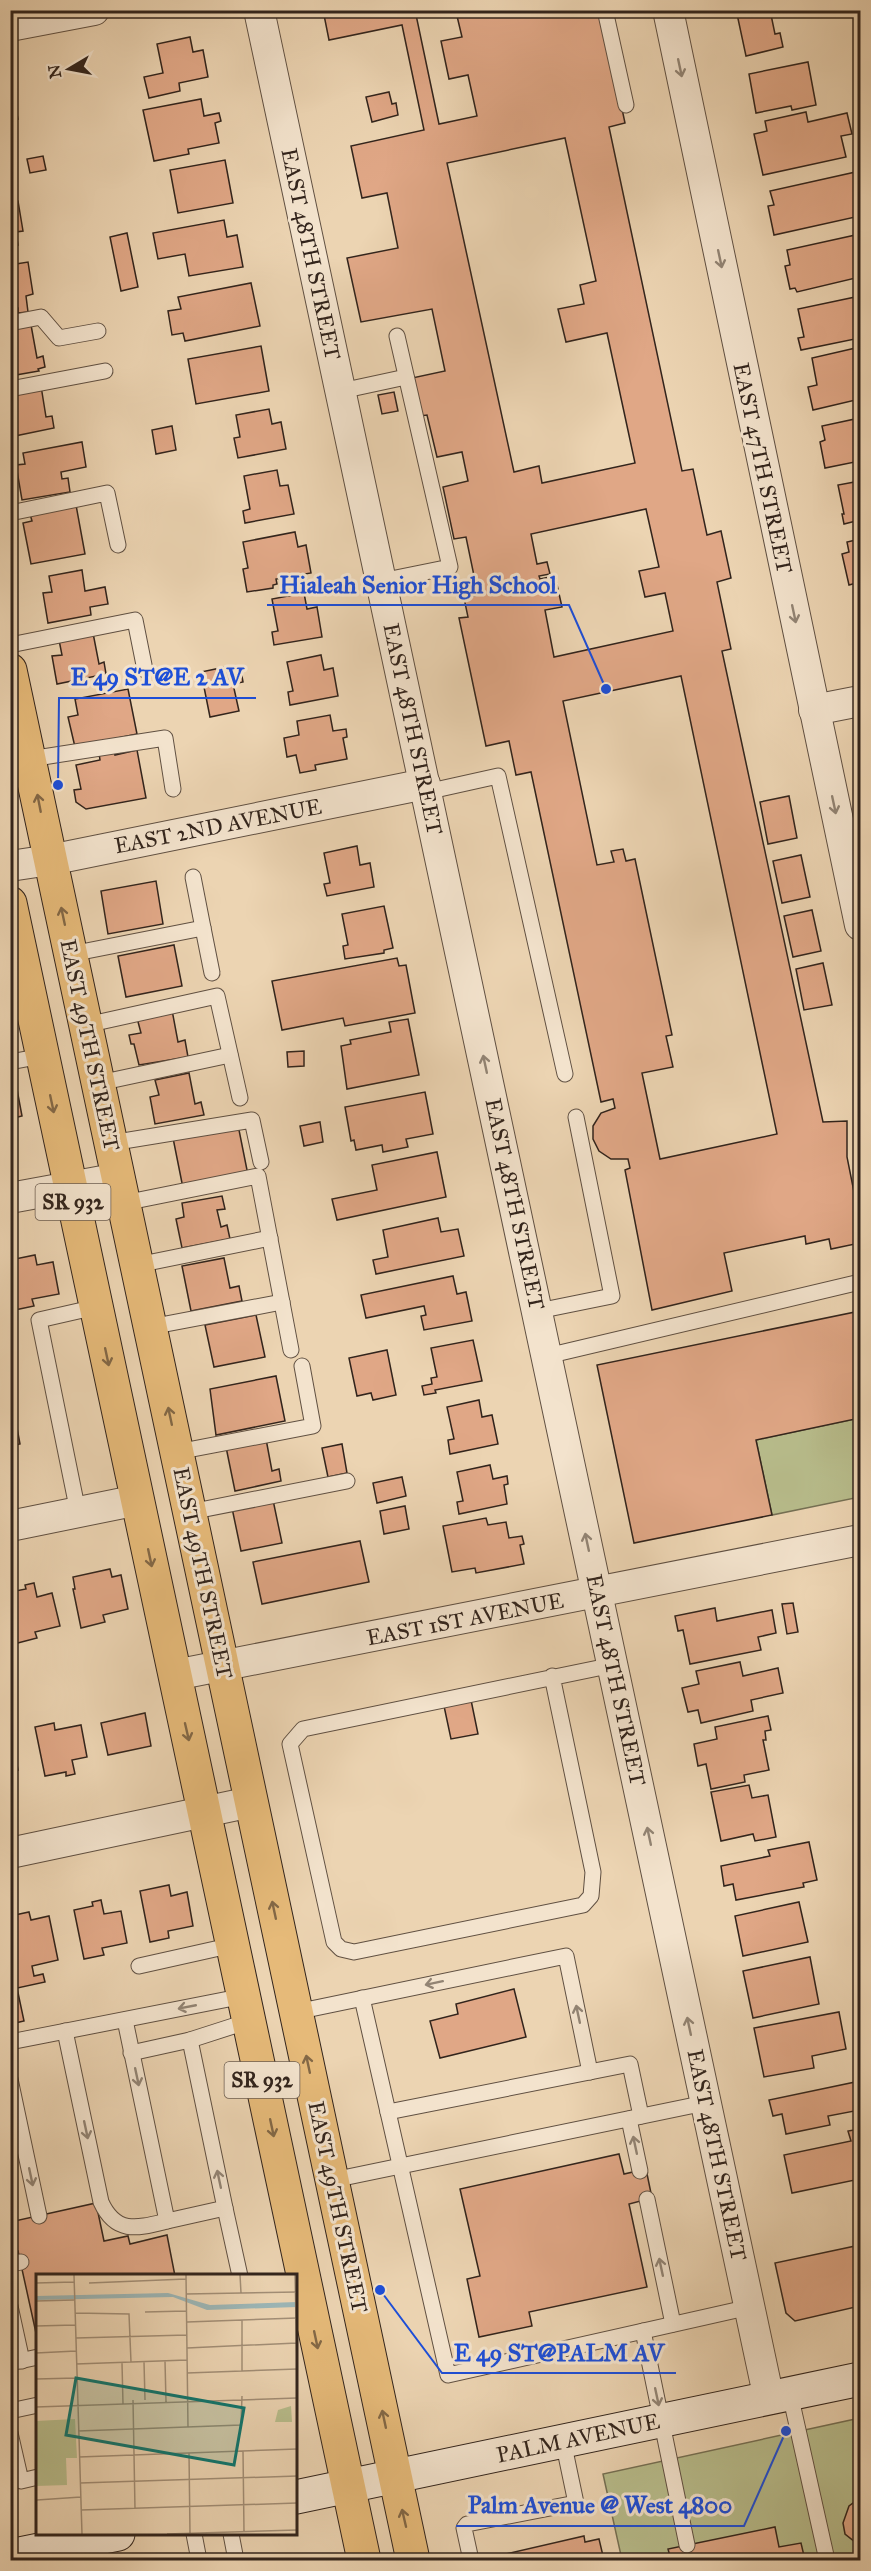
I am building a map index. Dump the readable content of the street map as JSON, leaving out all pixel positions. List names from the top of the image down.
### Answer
{
  "streets": {
    "main road": ["EAST 49TH STREET", "SR 932", "PALM AVENUE"],
    "street": [
      "EAST 48TH STREET",
      "EAST 47TH STREET",
      "EAST 2ND AVENUE",
      "EAST 1ST AVENUE"
    ]
  },
  "crossings": [
    ["EAST 48TH STREET", "EAST 2ND AVENUE"],
    ["EAST 48TH STREET", "EAST 1ST AVENUE"],
    ["EAST 48TH STREET", "PALM AVENUE"],
    ["EAST 2ND AVENUE", "EAST 49TH STREET"],
    ["EAST 49TH STREET", "SR 932"],
    ["EAST 49TH STREET", "EAST 1ST AVENUE"],
    ["EAST 49TH STREET", "PALM AVENUE"],
    ["SR 932", "EAST 1ST AVENUE"],
    ["SR 932", "PALM AVENUE"]
  ],
  "one_way": ["EAST 48TH STREET", "EAST 47TH STREET"],
  "places": [
    "Hialeah Senior High School",
    "E 49 ST@E 2 AV",
    "E 49 ST@PALM AV",
    "Palm Avenue @ West 4800"
  ],
  "north": "left"
}
